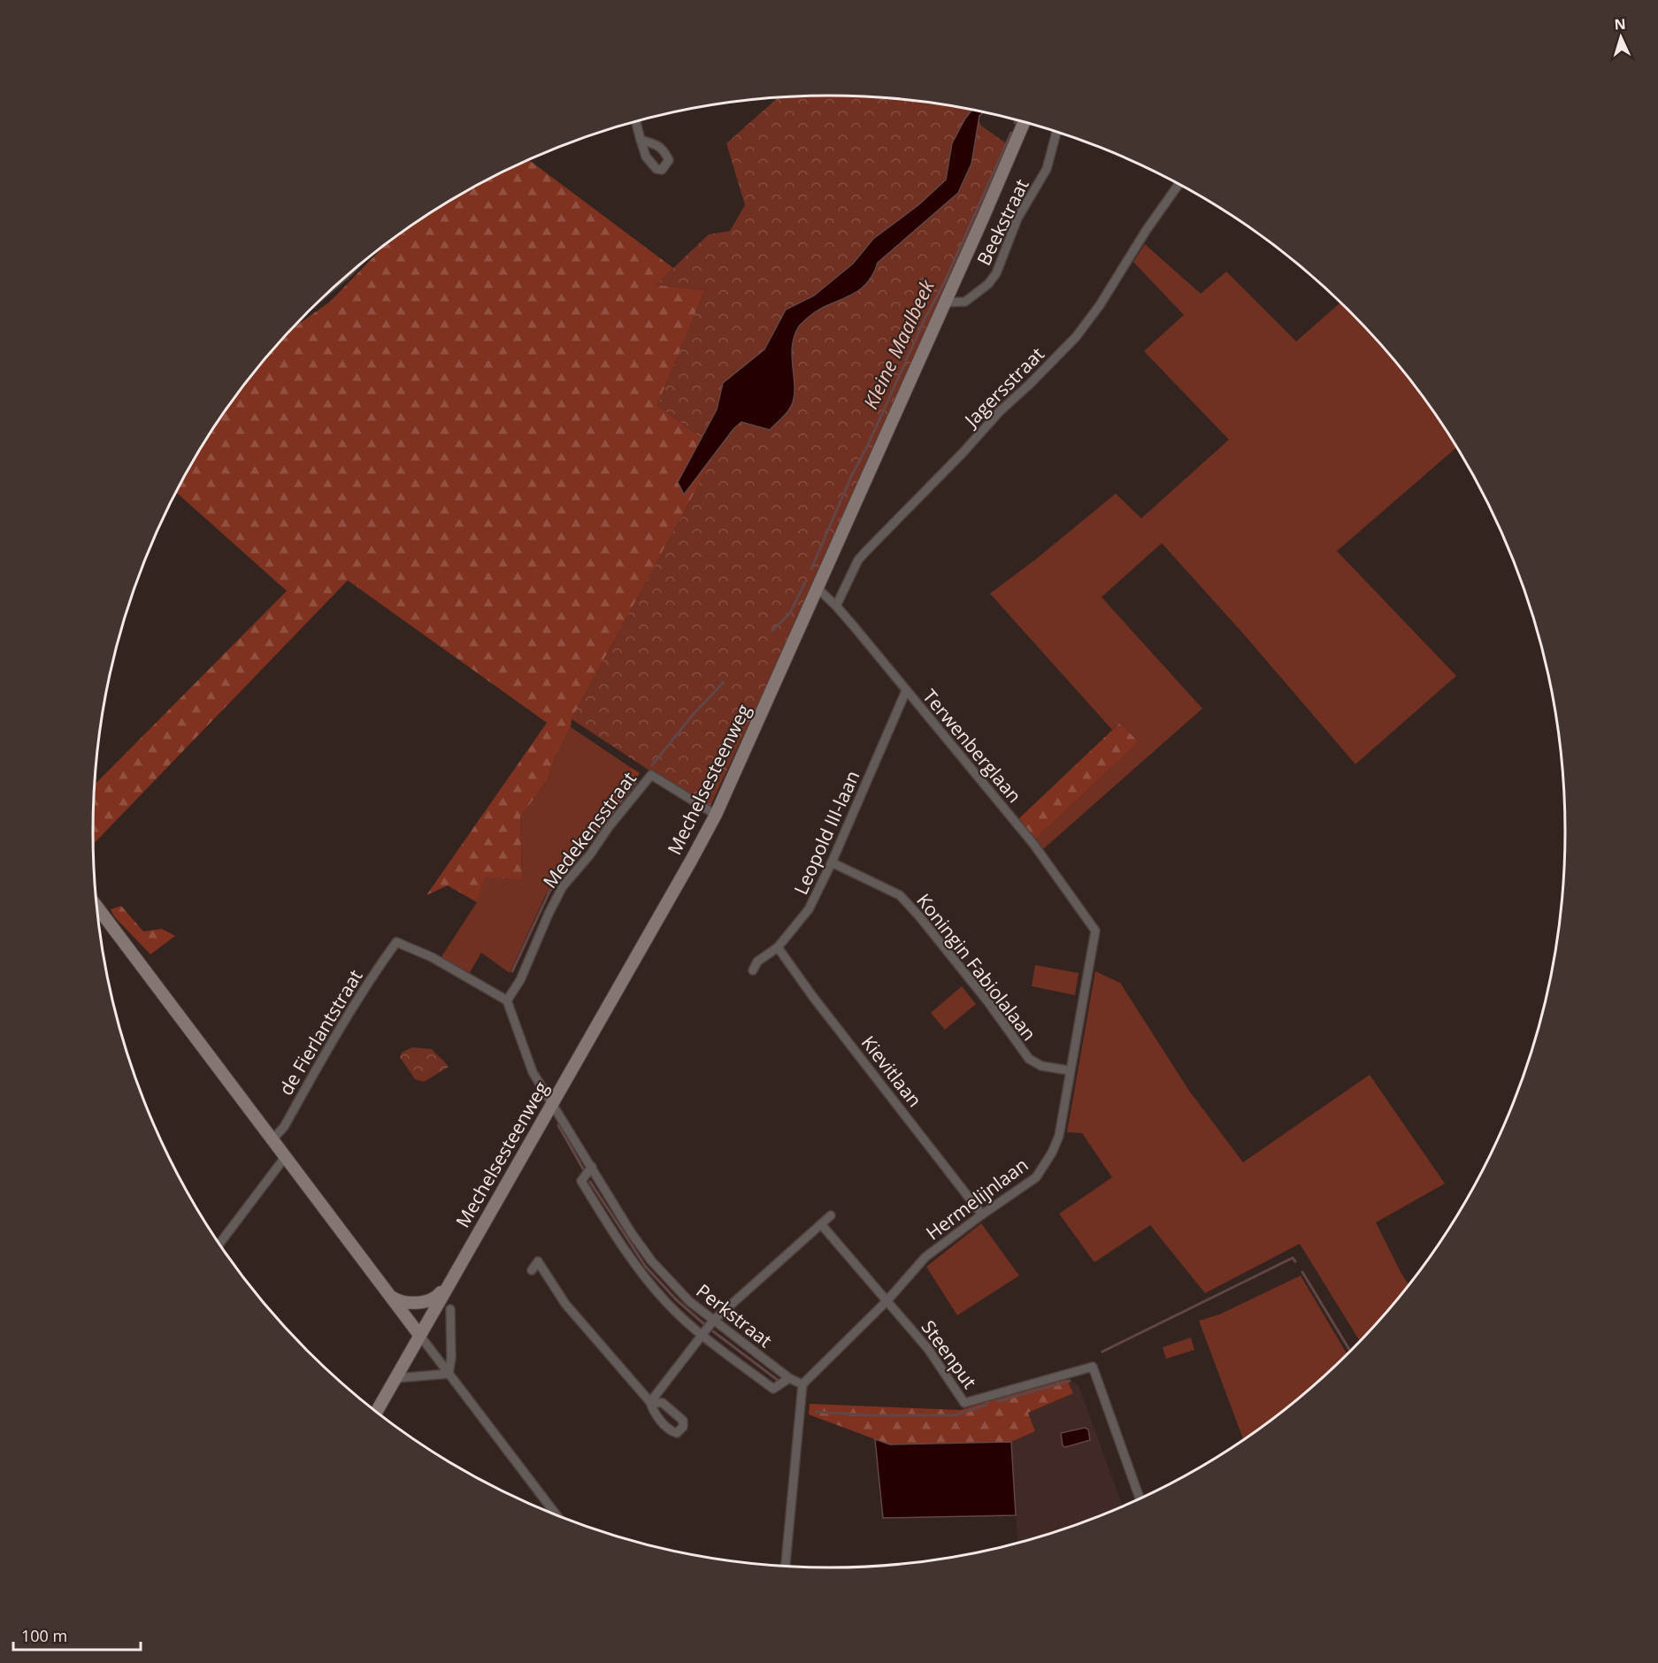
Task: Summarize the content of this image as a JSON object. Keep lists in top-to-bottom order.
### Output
{
  "streets": {
    "main road": ["Mechelsesteenweg"],
    "street": [
      "Beekstraat",
      "Jagersstraat",
      "Terwenberglaan",
      "Medekensstraat",
      "Leopold III-laan",
      "Koningin Fabiolalaan",
      "de Fierlantstraat",
      "Kievitlaan",
      "Hermelijnlaan",
      "Perkstraat",
      "Steenput"
    ]
  },
  "crossings": [
    ["Beekstraat", "Mechelsesteenweg"],
    ["Jagersstraat", "Terwenberglaan"],
    ["Terwenberglaan", "Mechelsesteenweg"],
    ["Terwenberglaan", "Leopold III-laan"],
    ["Terwenberglaan", "Hermelijnlaan"],
    ["Mechelsesteenweg", "Medekensstraat"],
    ["Mechelsesteenweg", "Perkstraat"],
    ["Medekensstraat", "de Fierlantstraat"],
    ["Medekensstraat", "Perkstraat"],
    ["Leopold III-laan", "Koningin Fabiolalaan"],
    ["Leopold III-laan", "Kievitlaan"],
    ["Koningin Fabiolalaan", "Hermelijnlaan"],
    ["de Fierlantstraat", "Perkstraat"],
    ["Kievitlaan", "Hermelijnlaan"],
    ["Hermelijnlaan", "Perkstraat"],
    ["Hermelijnlaan", "Steenput"]
  ],
  "water": ["Kleine Maalbeek"],
  "scale_bar": "100 m",
  "north": "top"
}
